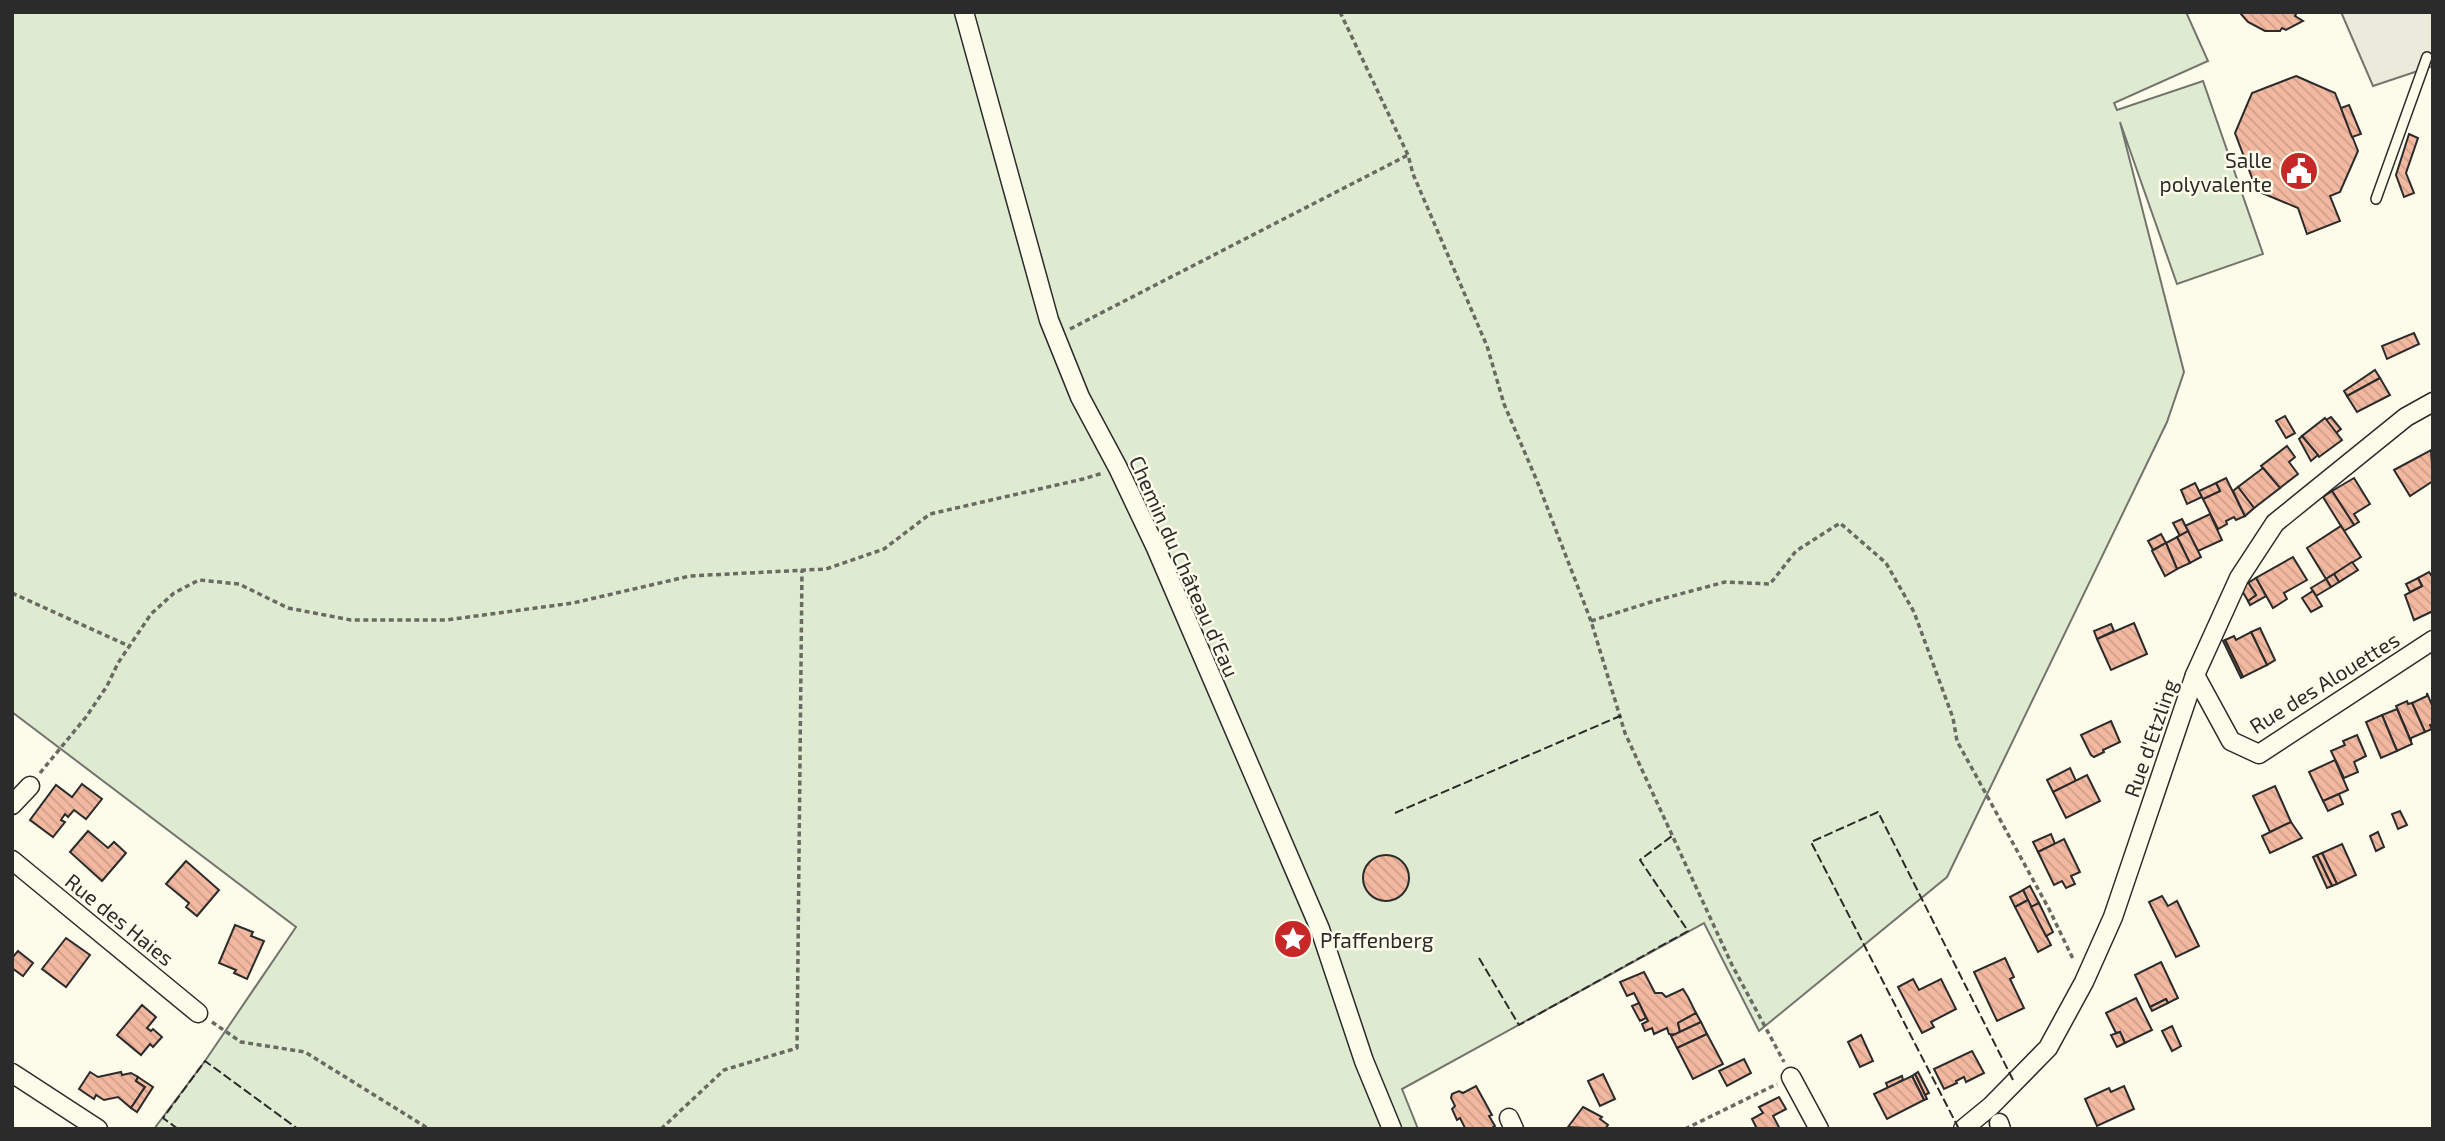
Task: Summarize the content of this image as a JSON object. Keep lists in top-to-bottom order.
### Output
{
  "streets": {
    "street": [
      "Chemin du Château d'Eau",
      "Rue des Alouettes",
      "Rue d'Etzling",
      "Rue des Haies"
    ]
  },
  "crossings": [
    ["Rue des Alouettes", "Rue d'Etzling"]
  ],
  "places": {
    "public building": ["Salle polyvalente"],
    "place": ["Pfaffenberg"]
  }
}
